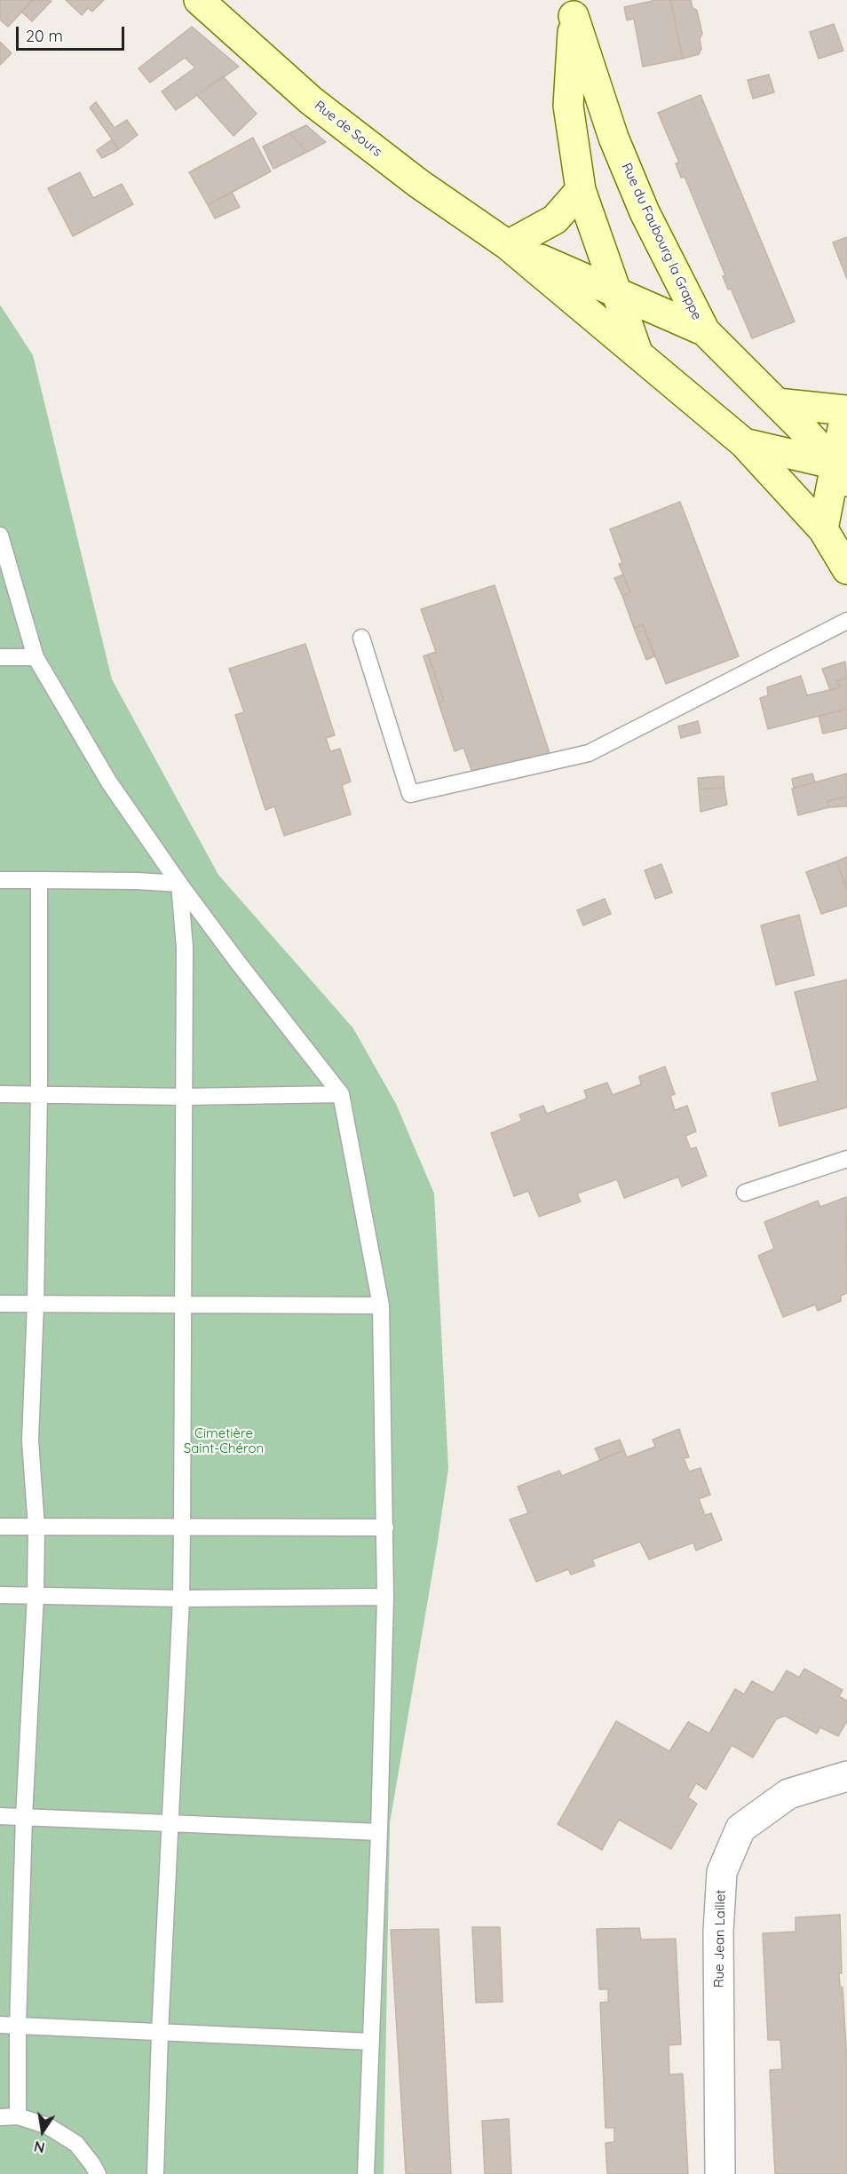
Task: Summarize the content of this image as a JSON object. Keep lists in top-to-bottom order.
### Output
{
  "streets": {
    "main road": ["Rue de Sours", "Rue du Faubourg la Grappe"],
    "street": ["Rue Jean Laillet"]
  },
  "crossings": [
    ["Rue de Sours", "Rue du Faubourg la Grappe"]
  ],
  "parks": ["Cimetière Saint-Chéron"],
  "scale_bar": "20 m",
  "north": "bottom"
}
